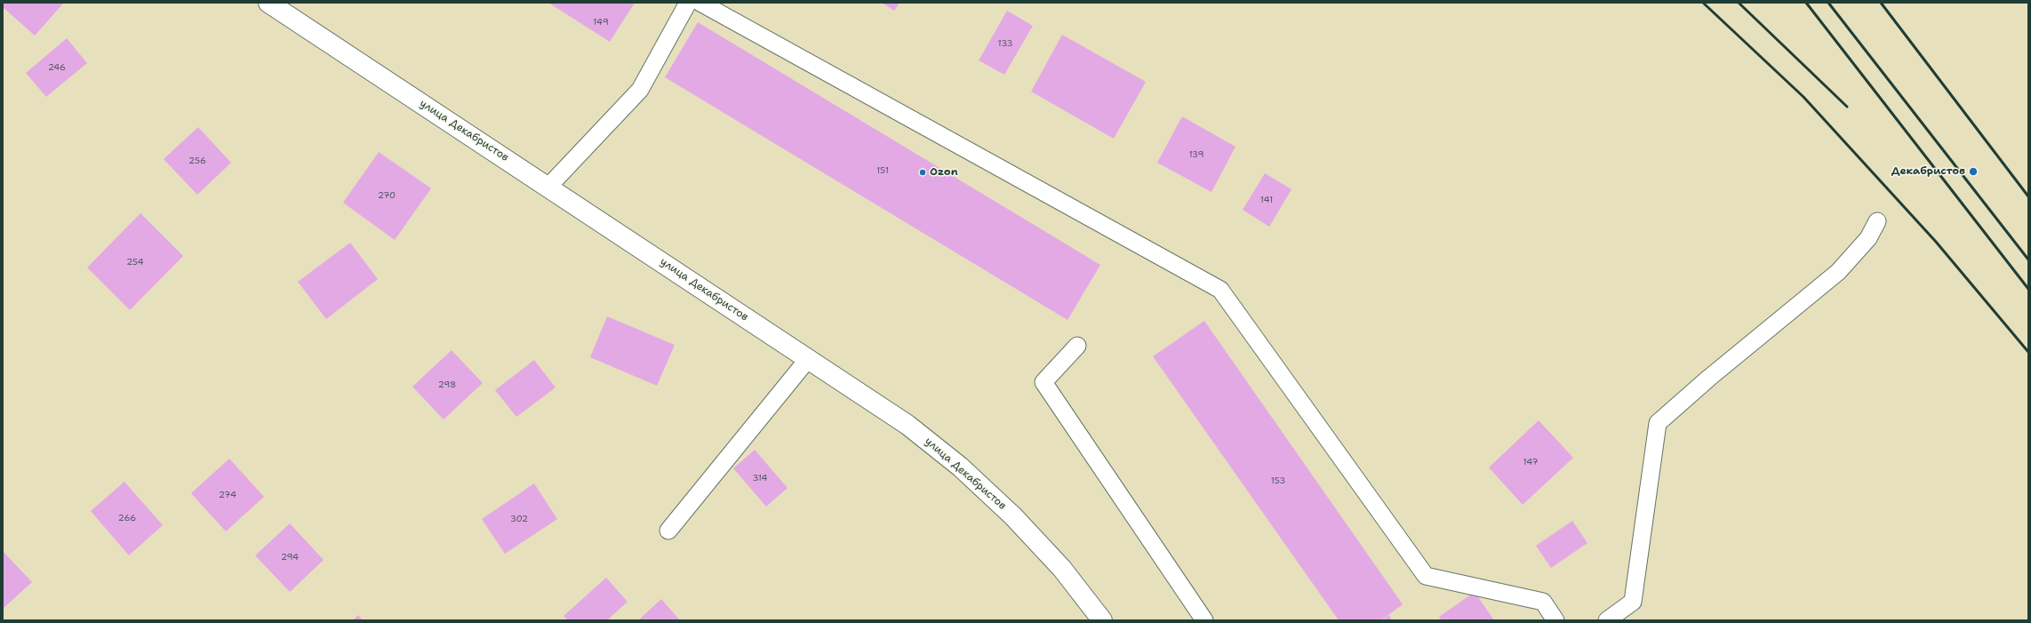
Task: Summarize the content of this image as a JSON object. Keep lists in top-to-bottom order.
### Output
{
  "streets": {
    "main road": ["улица Декабристов"]
  },
  "places": ["Декабристов", "Ozon"],
  "house_numbers": [
    "149",
    "133",
    "246",
    "139",
    "256",
    "151",
    "270",
    "141",
    "254",
    "298",
    "147",
    "314",
    "153",
    "274",
    "266",
    "302",
    "294"
  ]
}
